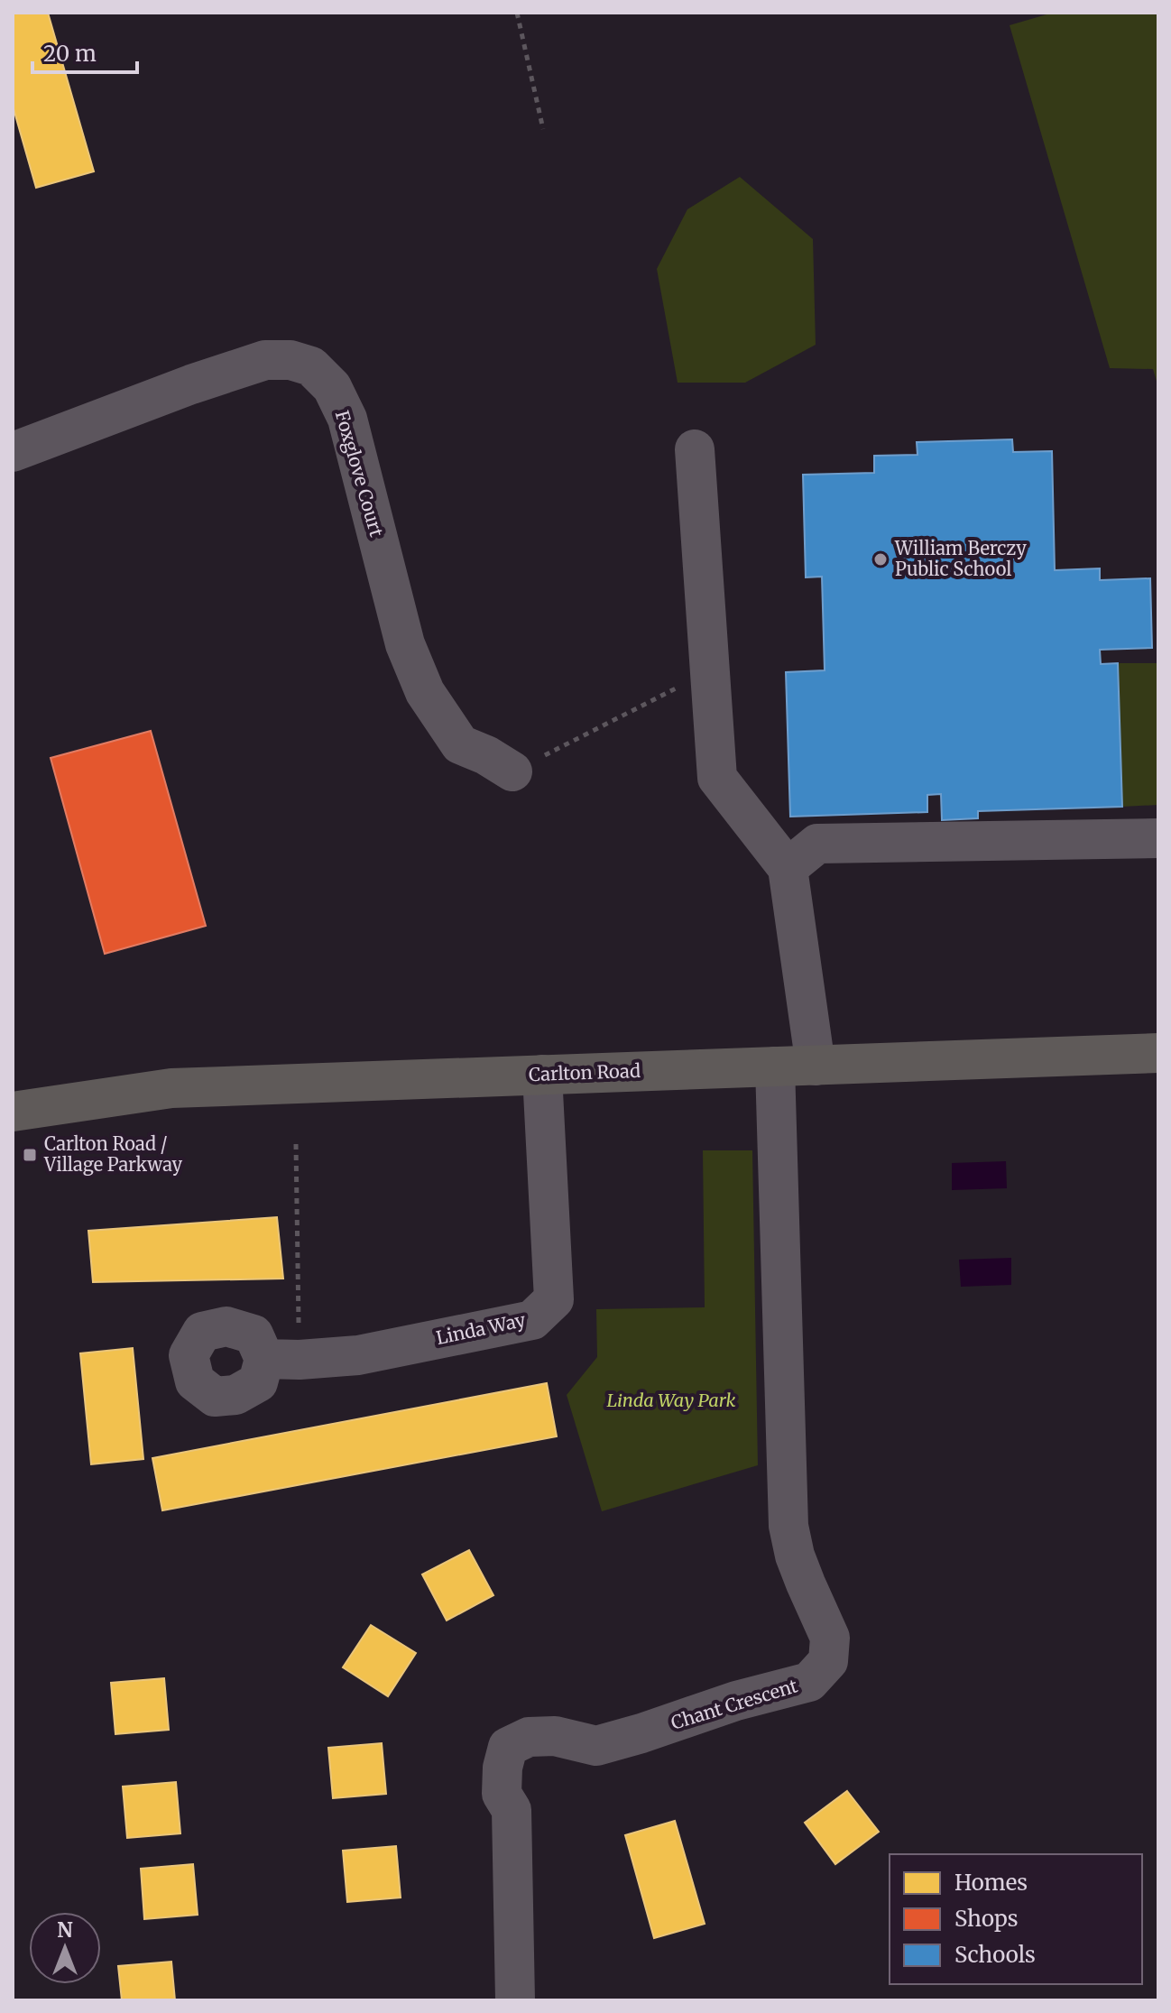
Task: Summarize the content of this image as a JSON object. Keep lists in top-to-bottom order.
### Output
{
  "streets": {
    "main road": ["Carlton Road"],
    "street": ["Foxglove Court", "Linda Way", "Chant Crescent"]
  },
  "crossings": [
    ["Carlton Road", "Linda Way"],
    ["Carlton Road", "Chant Crescent"]
  ],
  "parks": ["Linda Way Park"],
  "places": {
    "other": ["William Berczy Public School"],
    "transit": ["Carlton Road / Village Parkway"]
  },
  "legend": ["Homes", "Shops", "Schools"],
  "scale_bar": "20 m",
  "north": "top"
}
